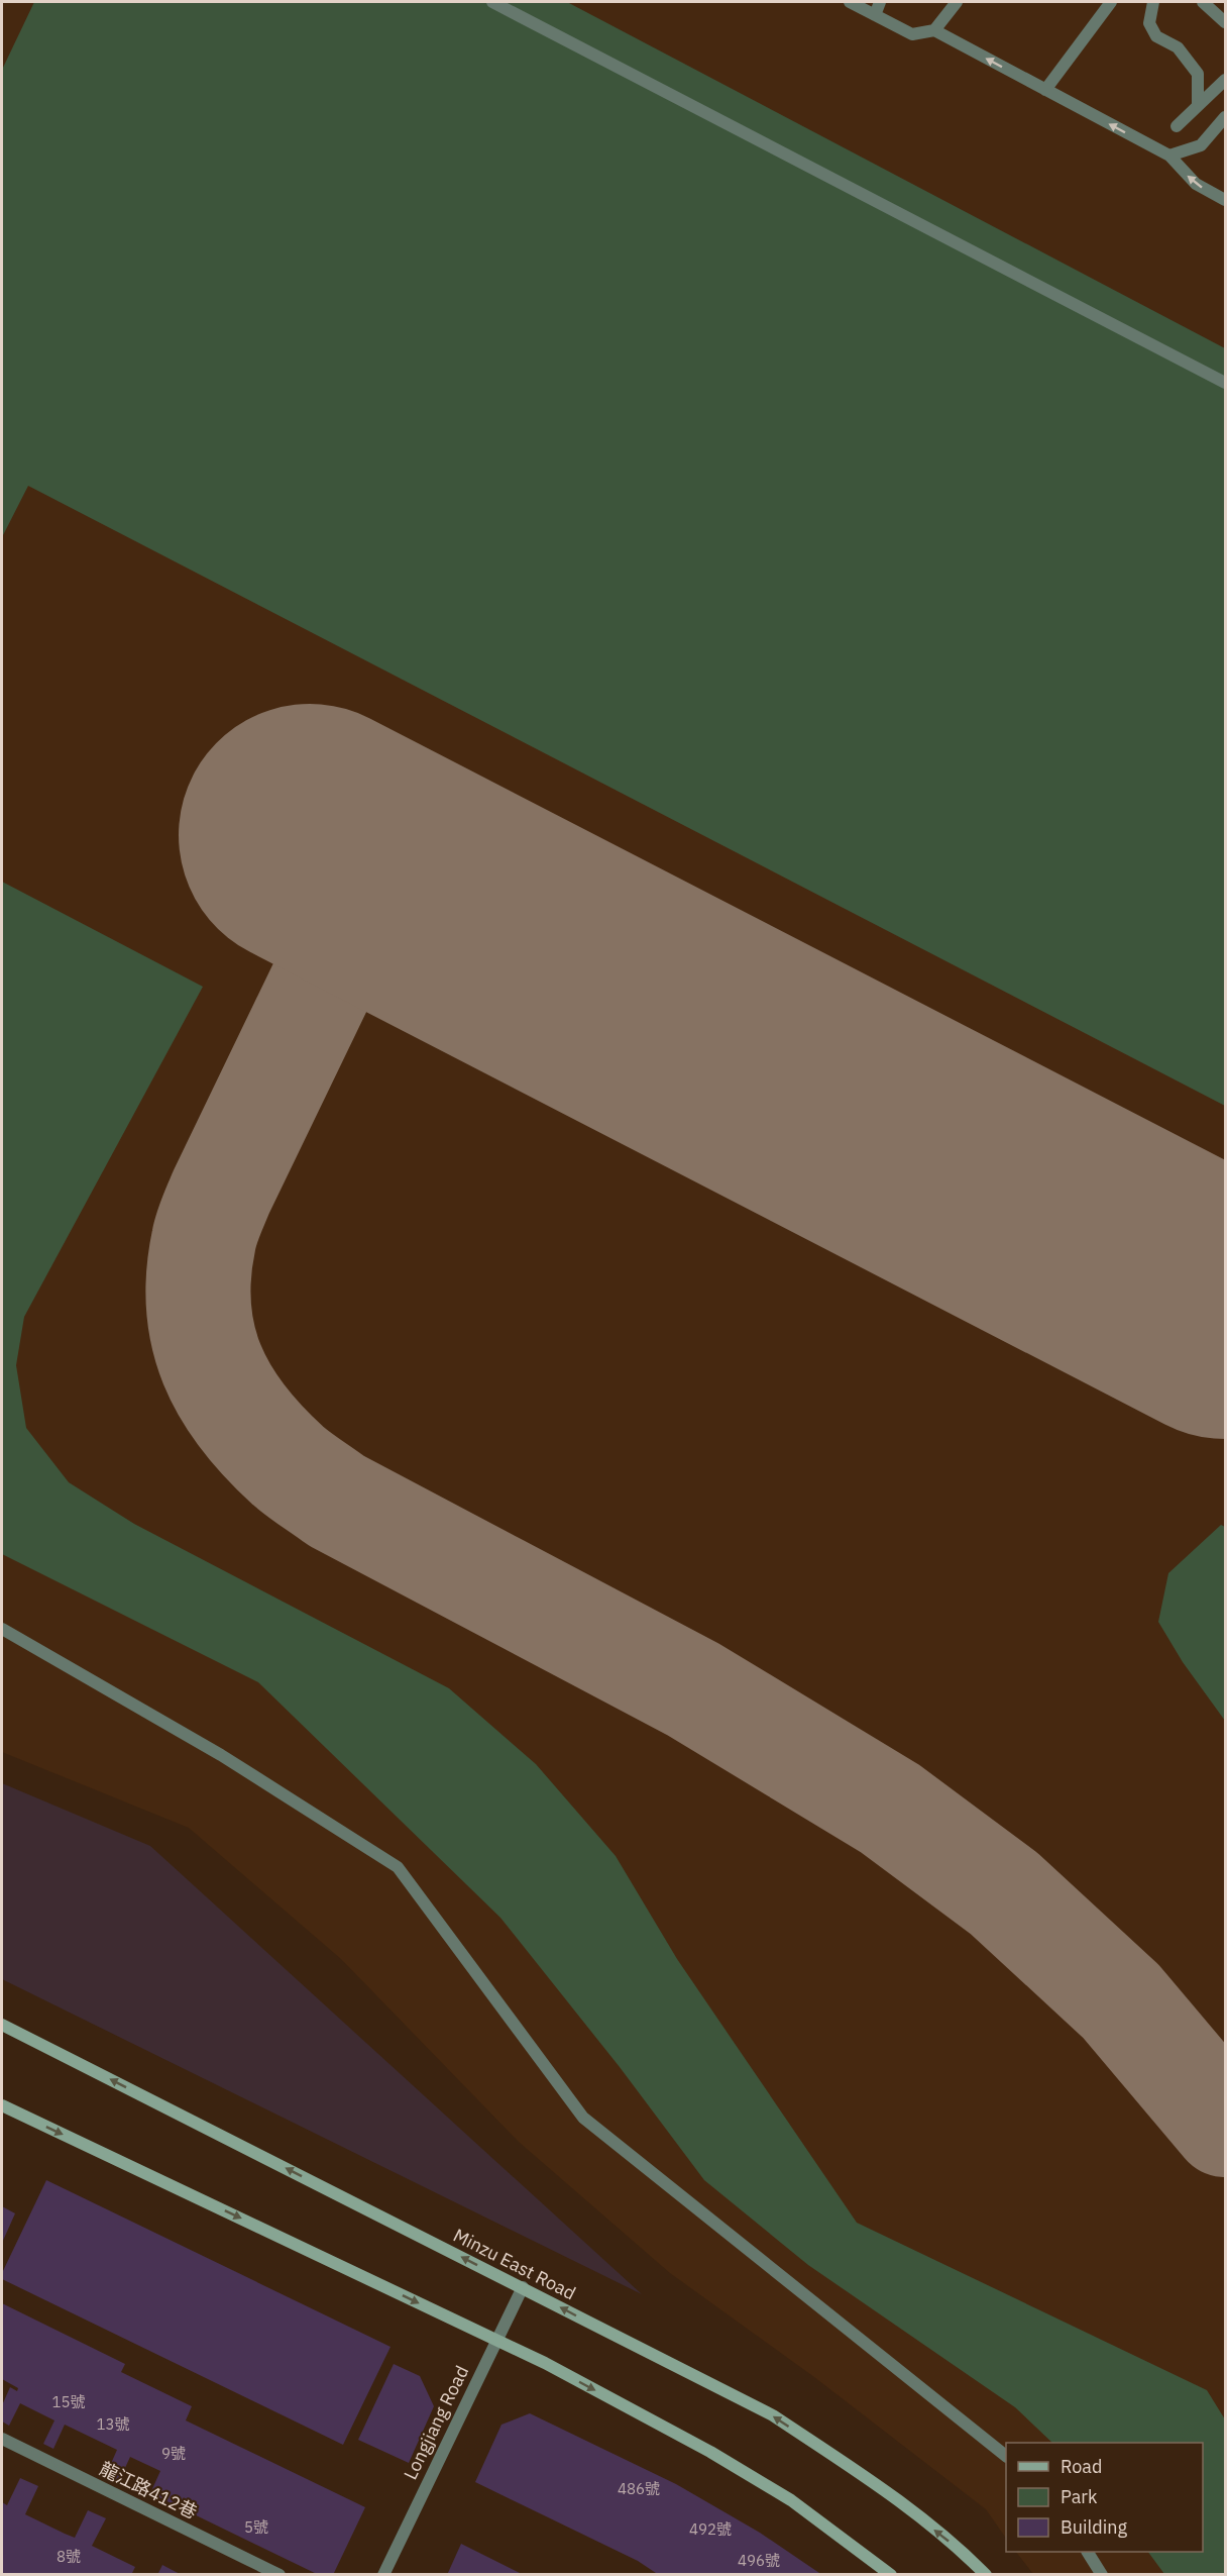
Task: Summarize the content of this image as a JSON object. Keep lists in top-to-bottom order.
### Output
{
  "streets": {
    "street": ["Minzu East Road", "Longjiang Road", "龍江路412巷"]
  },
  "crossings": [
    ["Minzu East Road", "Longjiang Road"]
  ],
  "house_numbers": [
    "15號",
    "13號",
    "9號",
    "486號",
    "5號",
    "492號",
    "8號",
    "496號"
  ],
  "legend": ["Road", "Park", "Building"]
}
